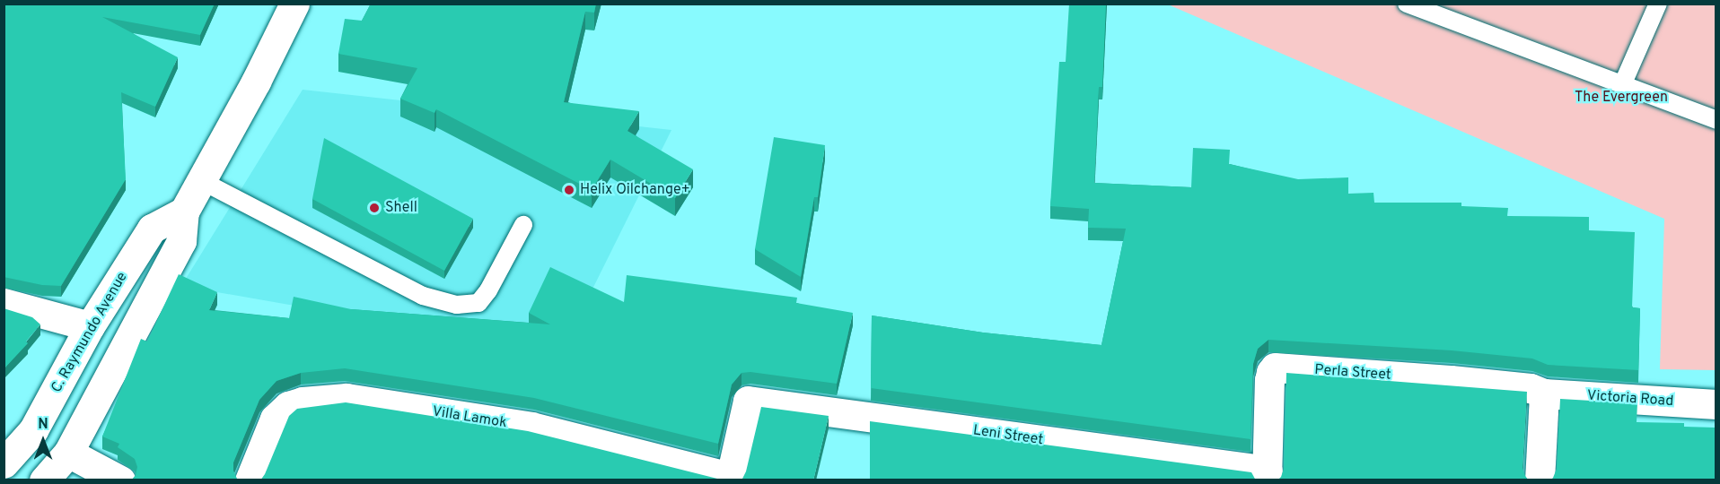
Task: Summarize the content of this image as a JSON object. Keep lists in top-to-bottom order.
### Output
{
  "streets": {
    "street": [
      "C. Raymundo Avenue",
      "Perla Street",
      "Victoria Road",
      "Villa Lamok",
      "Leni Street"
    ]
  },
  "crossings": [
    ["Perla Street", "Victoria Road"],
    ["Perla Street", "Leni Street"],
    ["Villa Lamok", "Leni Street"]
  ],
  "parks": ["The Evergreen"],
  "places": ["Helix Oilchange+", "Shell"],
  "north": "top"
}
